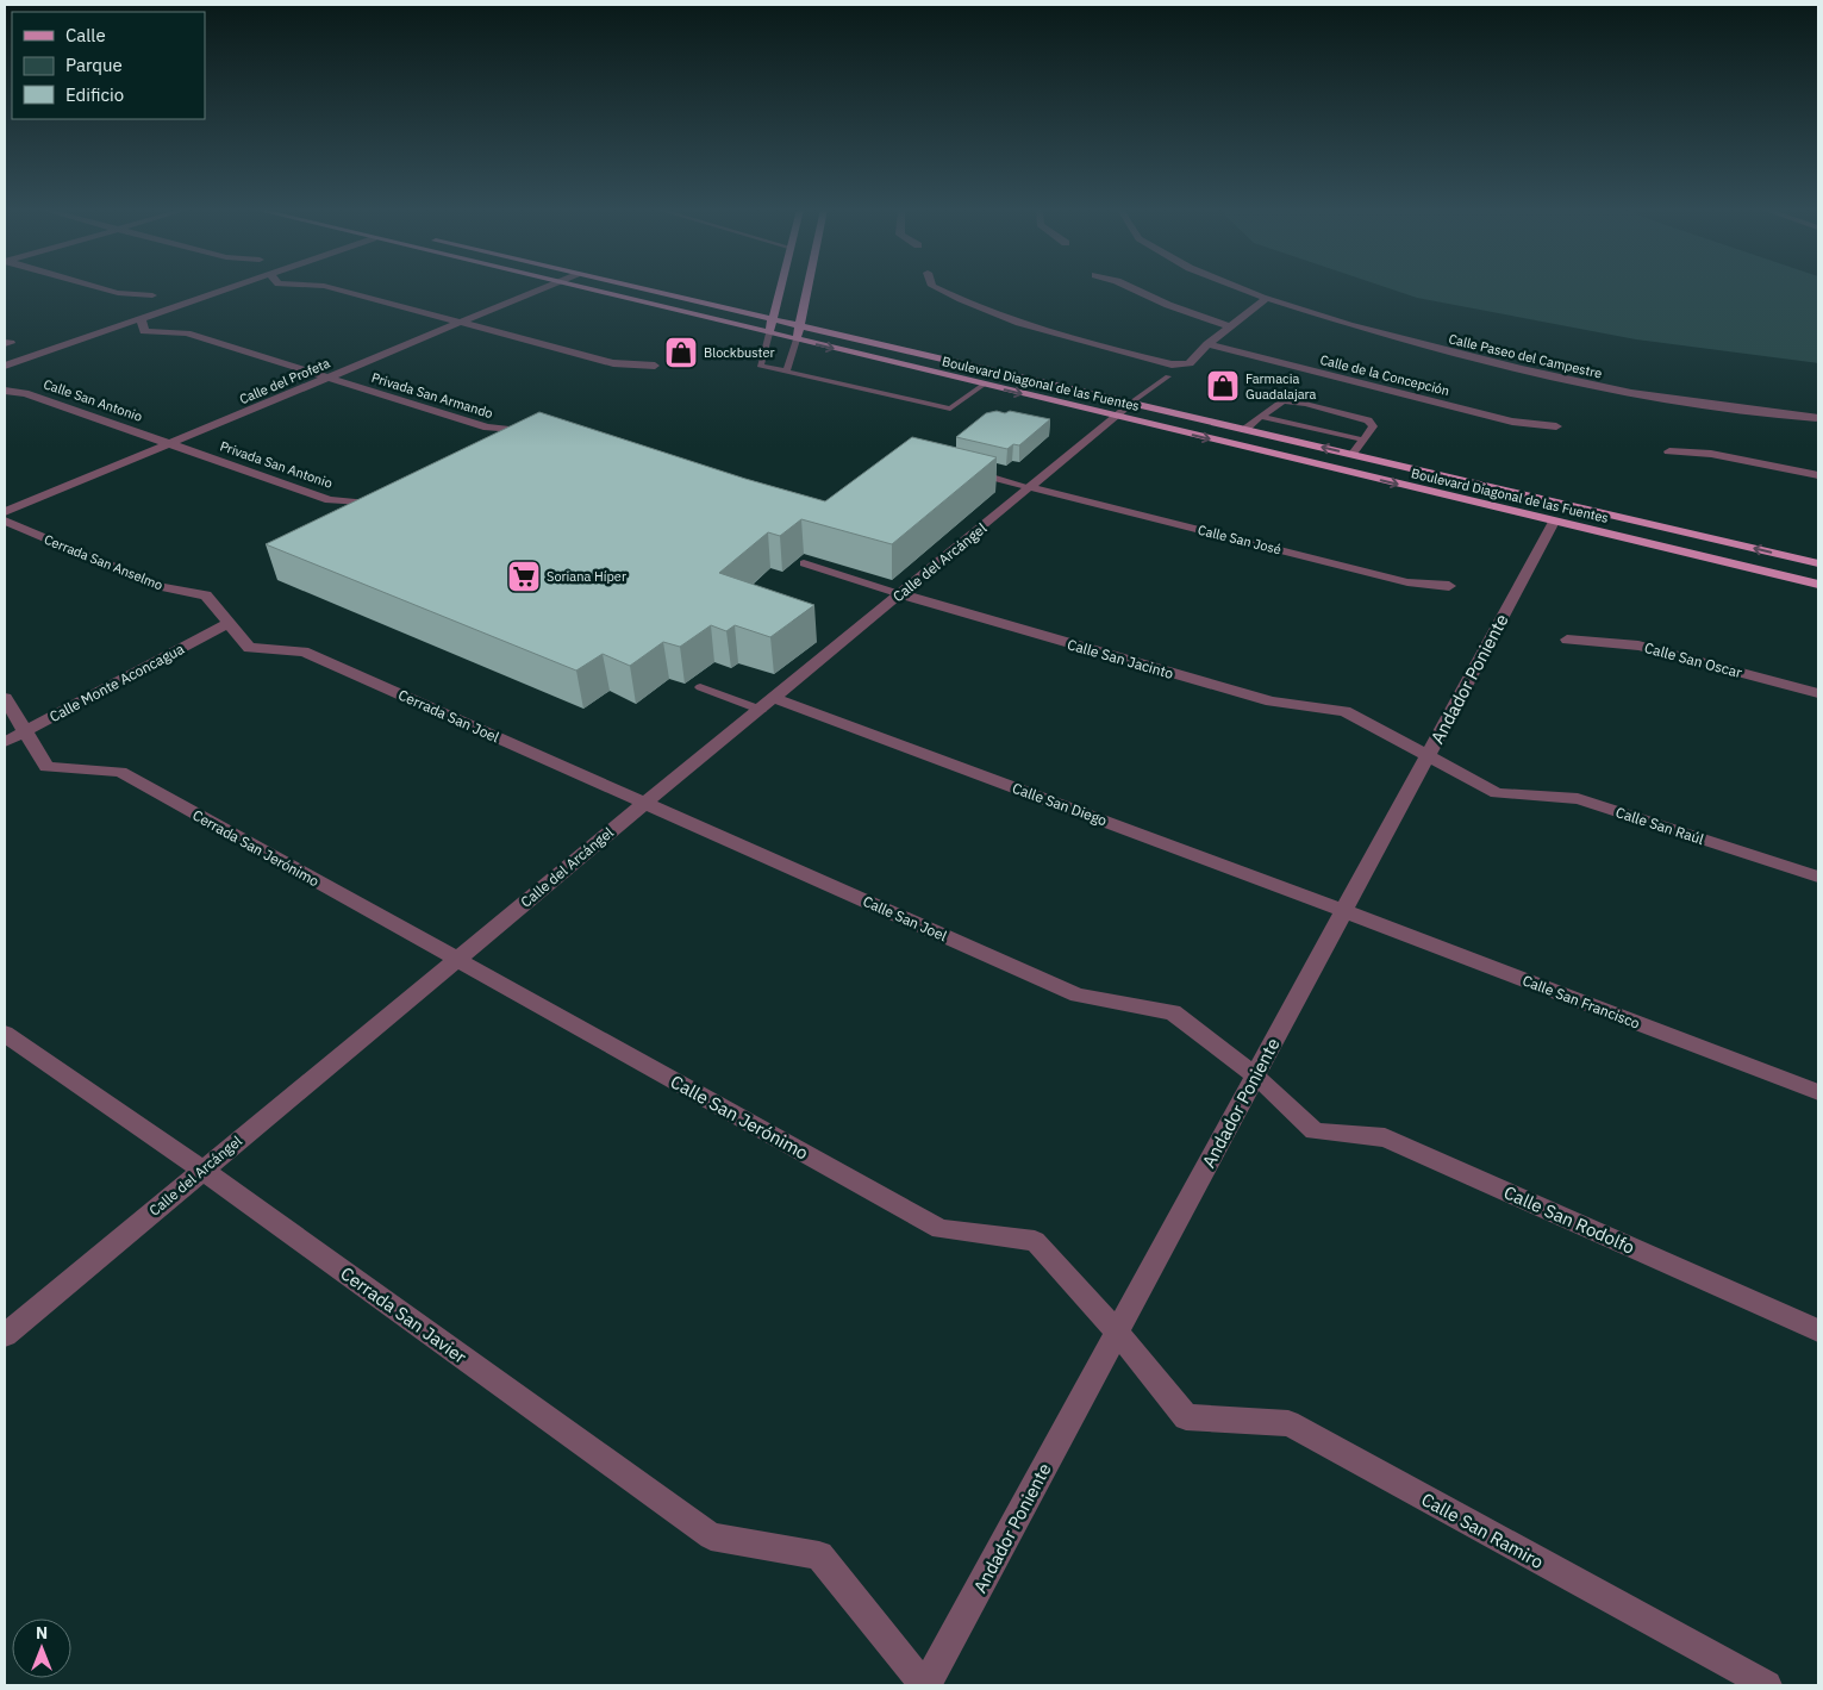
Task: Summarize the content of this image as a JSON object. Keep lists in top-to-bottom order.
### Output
{
  "streets": {
    "main road": ["Boulevard Diagonal de las Fuentes"],
    "street": [
      "Calle Paseo del Campestre",
      "Calle de la Concepción",
      "Calle del Profeta",
      "Privada San Armando",
      "Calle San Antonio",
      "Privada San Antonio",
      "Calle San José",
      "Cerrada San Anselmo",
      "Calle del Arcángel",
      "Calle San Jacinto",
      "Calle San Oscar",
      "Andador Poniente",
      "Calle Monte Aconcagua",
      "Cerrada San Joel",
      "Calle San Diego",
      "Calle San Raúl",
      "Cerrada San Jerónimo",
      "Calle San Joel",
      "Calle San Francisco",
      "Calle San Jerónimo",
      "Calle San Rodolfo",
      "Cerrada San Javier",
      "Calle San Ramiro"
    ]
  },
  "crossings": [
    ["Calle del Profeta", "Privada San Armando"],
    ["Calle del Profeta", "Calle San Antonio"],
    ["Calle del Profeta", "Privada San Antonio"],
    ["Boulevard Diagonal de las Fuentes", "Calle del Arcángel"],
    ["Boulevard Diagonal de las Fuentes", "Andador Poniente"],
    ["Calle San Antonio", "Privada San Antonio"],
    ["Calle San José", "Calle del Arcángel"],
    ["Cerrada San Anselmo", "Calle Monte Aconcagua"],
    ["Cerrada San Anselmo", "Cerrada San Joel"],
    ["Calle del Arcángel", "Calle San Jacinto"],
    ["Calle del Arcángel", "Cerrada San Joel"],
    ["Calle del Arcángel", "Calle San Diego"],
    ["Calle del Arcángel", "Cerrada San Jerónimo"],
    ["Calle del Arcángel", "Calle San Joel"],
    ["Calle del Arcángel", "Calle San Jerónimo"],
    ["Calle del Arcángel", "Cerrada San Javier"],
    ["Calle San Jacinto", "Andador Poniente"],
    ["Calle San Jacinto", "Calle San Raúl"],
    ["Andador Poniente", "Calle San Diego"],
    ["Andador Poniente", "Calle San Raúl"],
    ["Andador Poniente", "Calle San Joel"],
    ["Andador Poniente", "Calle San Francisco"],
    ["Andador Poniente", "Calle San Jerónimo"],
    ["Andador Poniente", "Calle San Rodolfo"],
    ["Andador Poniente", "Cerrada San Javier"],
    ["Andador Poniente", "Calle San Ramiro"],
    ["Calle Monte Aconcagua", "Cerrada San Joel"],
    ["Calle Monte Aconcagua", "Cerrada San Jerónimo"],
    ["Cerrada San Joel", "Calle San Joel"],
    ["Calle San Diego", "Calle San Francisco"],
    ["Cerrada San Jerónimo", "Calle San Jerónimo"],
    ["Calle San Joel", "Calle San Rodolfo"],
    ["Calle San Jerónimo", "Calle San Ramiro"]
  ],
  "places": {
    "shop": ["Blockbuster", "Farmacia Guadalajara"],
    "supermarket": ["Soriana Híper"]
  },
  "legend": ["Calle", "Parque", "Edificio"],
  "north": "top"
}
